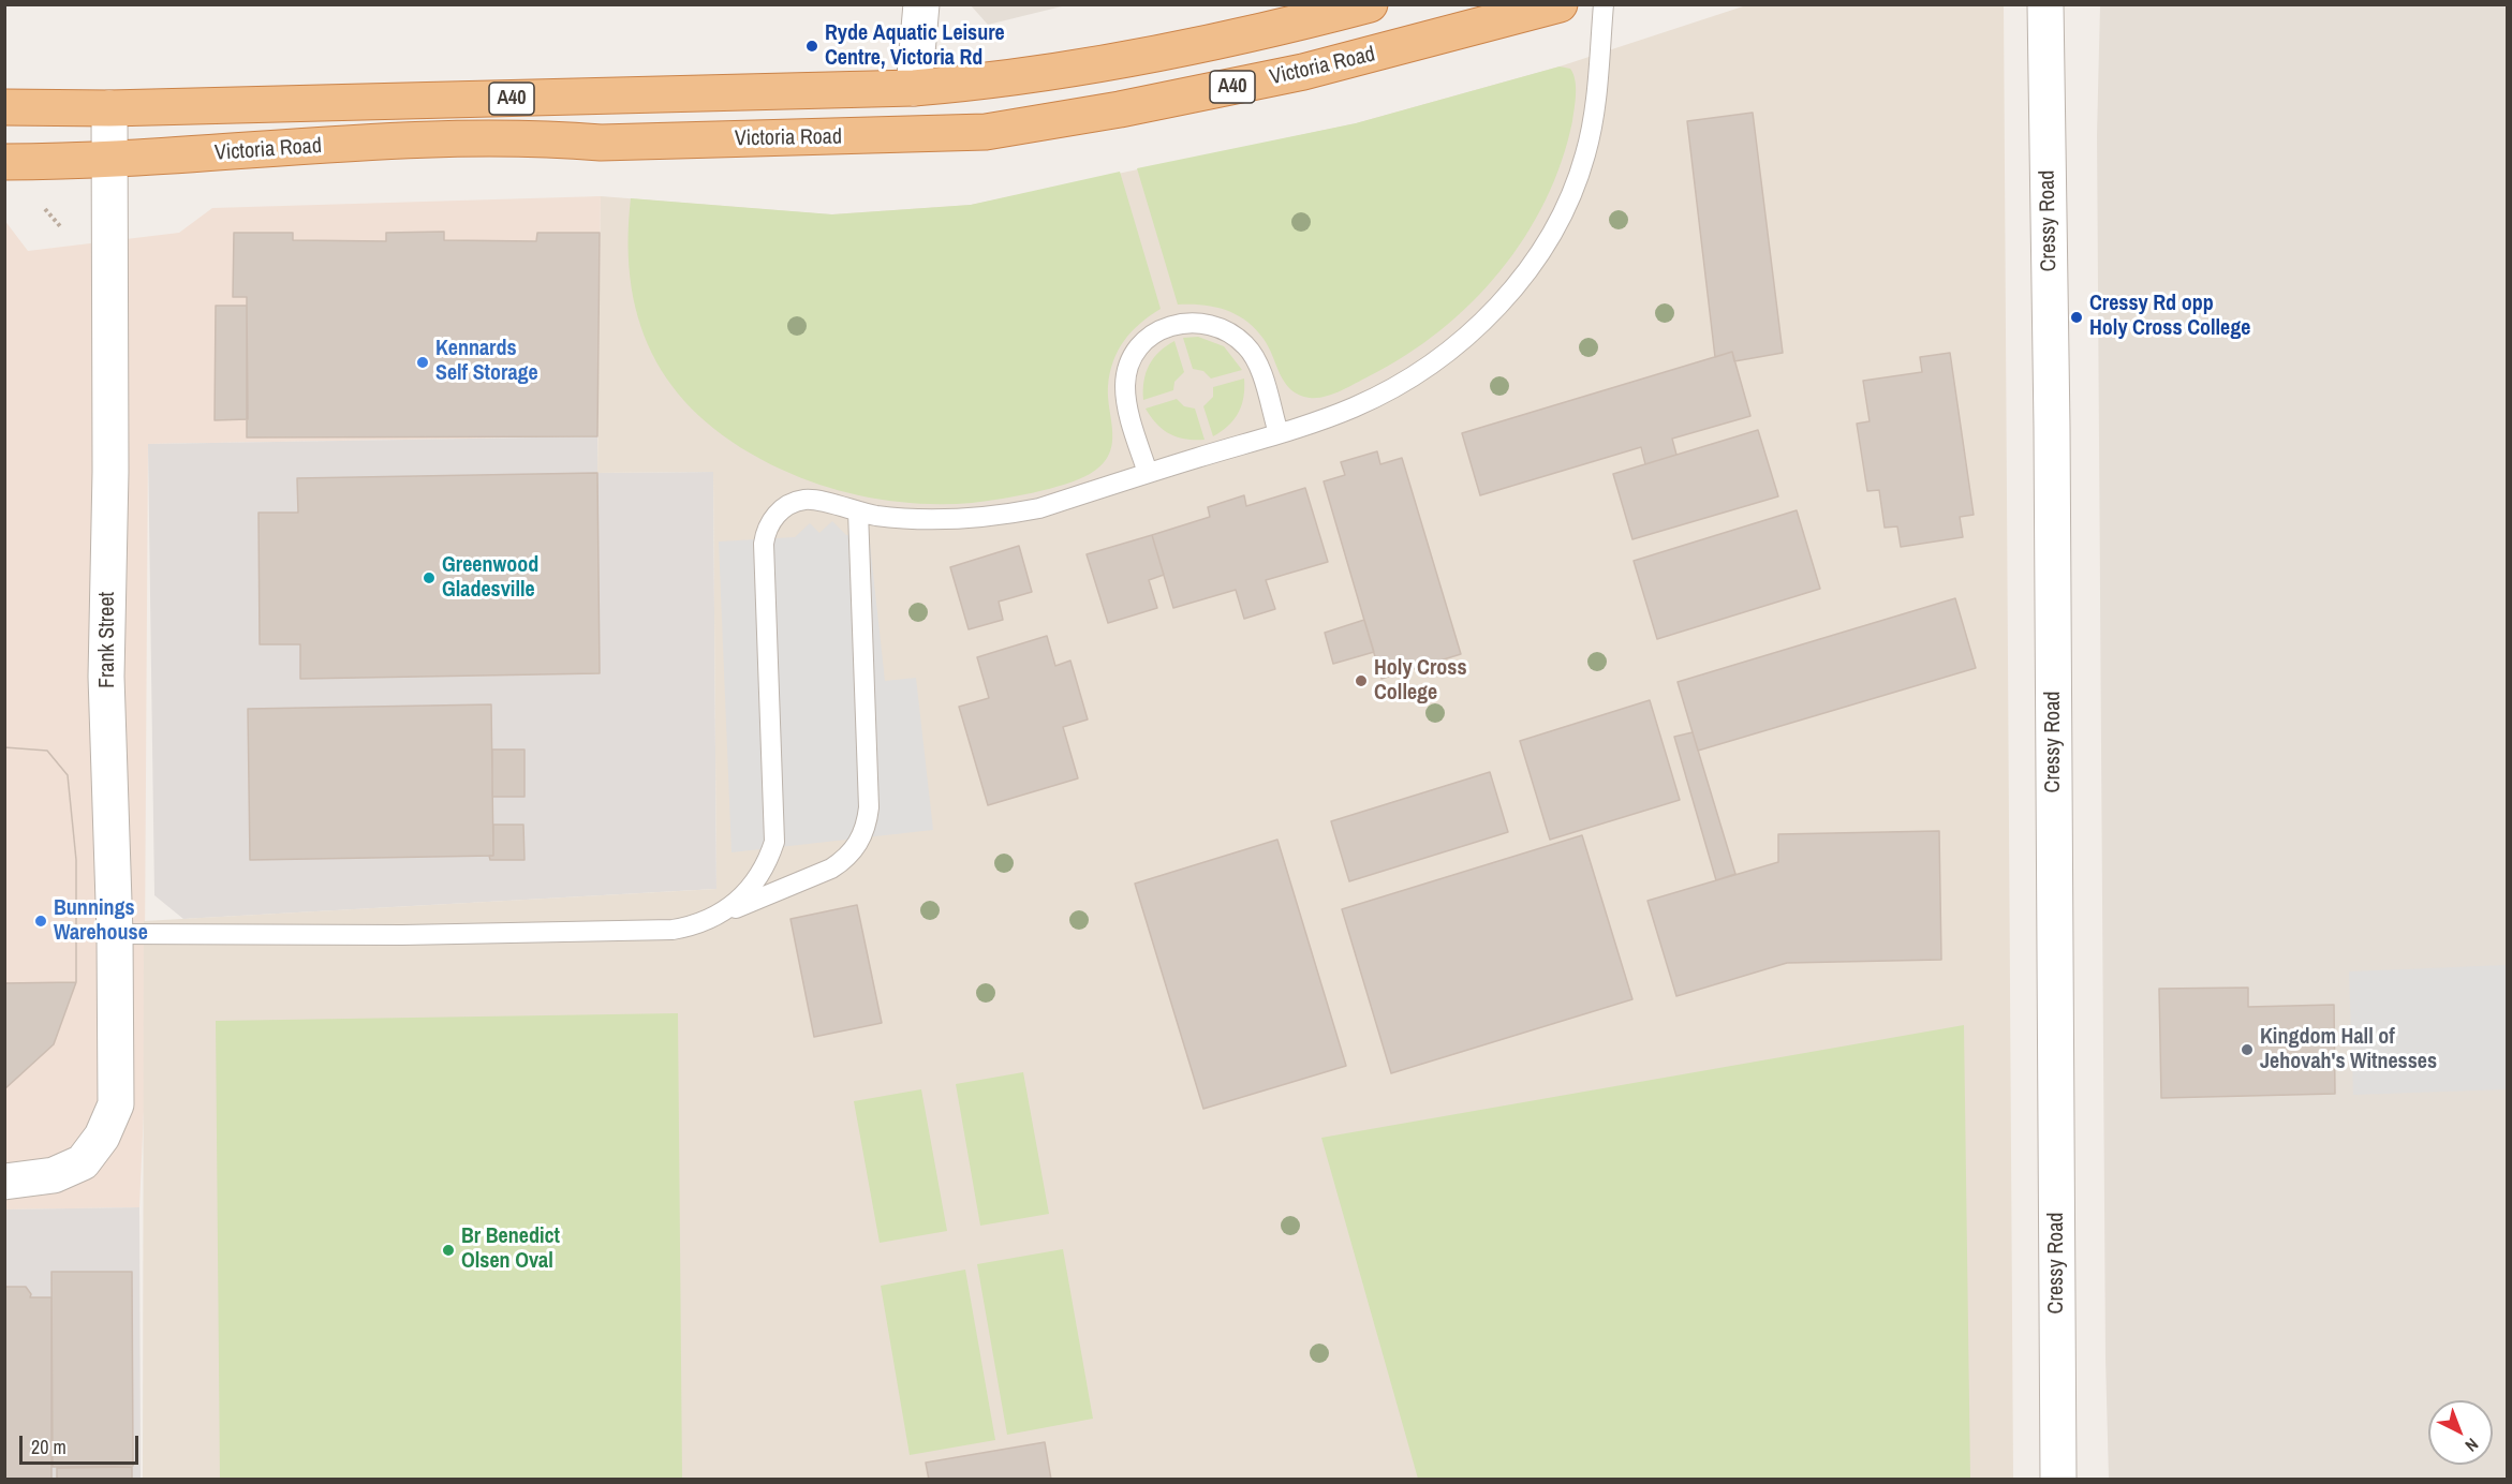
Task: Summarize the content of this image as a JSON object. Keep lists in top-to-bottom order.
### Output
{
  "streets": {
    "highway": ["Victoria Road", "A40"],
    "street": ["Cressy Road", "Frank Street"]
  },
  "crossings": [
    ["Victoria Road", "Frank Street"]
  ],
  "places": [
    "Ryde Aquatic Leisure Centre, Victoria Rd",
    "Cressy Rd opp Holy Cross College",
    "Kennards Self Storage",
    "Greenwood Gladesville",
    "Holy Cross College",
    "Bunnings Warehouse",
    "Kingdom Hall of Jehovah's Witnesses",
    "Br Benedict Olsen Oval"
  ],
  "scale_bar": "20 m",
  "north": "bottom right"
}
